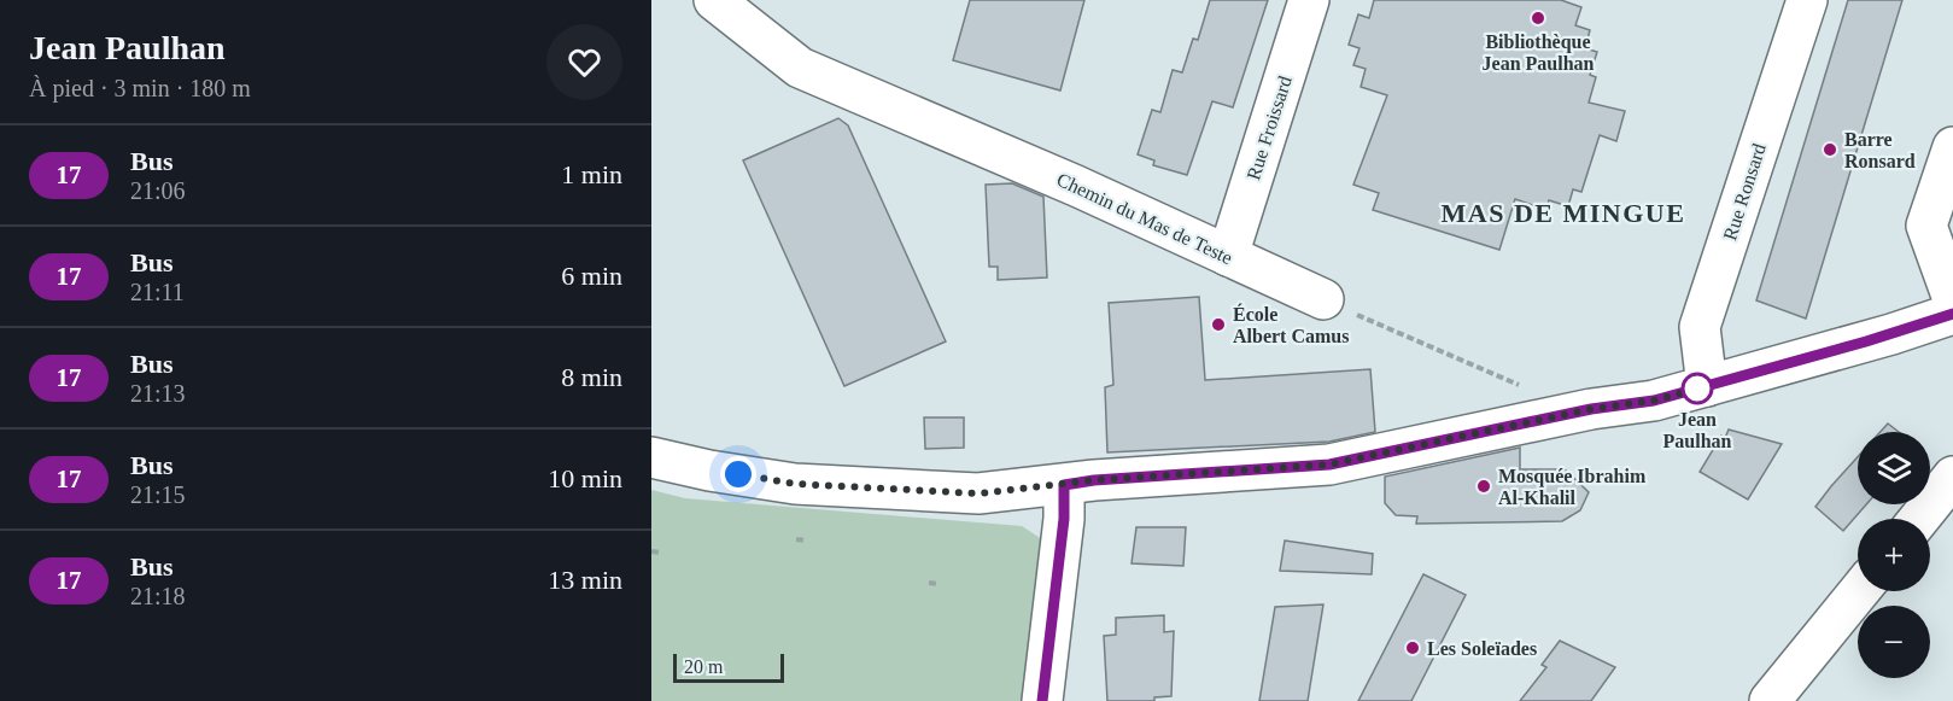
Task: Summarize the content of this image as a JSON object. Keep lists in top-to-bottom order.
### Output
{
  "streets": {
    "street": ["Rue Froissard", "Rue Ronsard", "Chemin du Mas de Teste"]
  },
  "crossings": [
    ["Rue Froissard", "Chemin du Mas de Teste"]
  ],
  "districts": ["MAS DE MINGUE"],
  "places": [
    "Bibliothèque Jean Paulhan",
    "Barre Ronsard",
    "École Albert Camus",
    "Jean Paulhan",
    "Mosquée Ibrahim Al-Khalil",
    "Les Soleïades"
  ],
  "lines": ["bus line 17"],
  "scale_bar": "20 m",
  "page": {
    "heading": ["Jean Paulhan", "À pied · 3 min · 180 m"],
    "list": [
      {
        "mark": "17",
        "name": "Bus",
        "note": "21:06",
        "value": "1 min"
      },
      {
        "mark": "17",
        "name": "Bus",
        "note": "21:11",
        "value": "6 min"
      },
      {
        "mark": "17",
        "name": "Bus",
        "note": "21:13",
        "value": "8 min"
      },
      {
        "mark": "17",
        "name": "Bus",
        "note": "21:15",
        "value": "10 min"
      },
      {
        "mark": "17",
        "name": "Bus",
        "note": "21:18",
        "value": "13 min"
      }
    ],
    "map_buttons": ["+", "−"],
    "scale": "20 m"
  }
}
